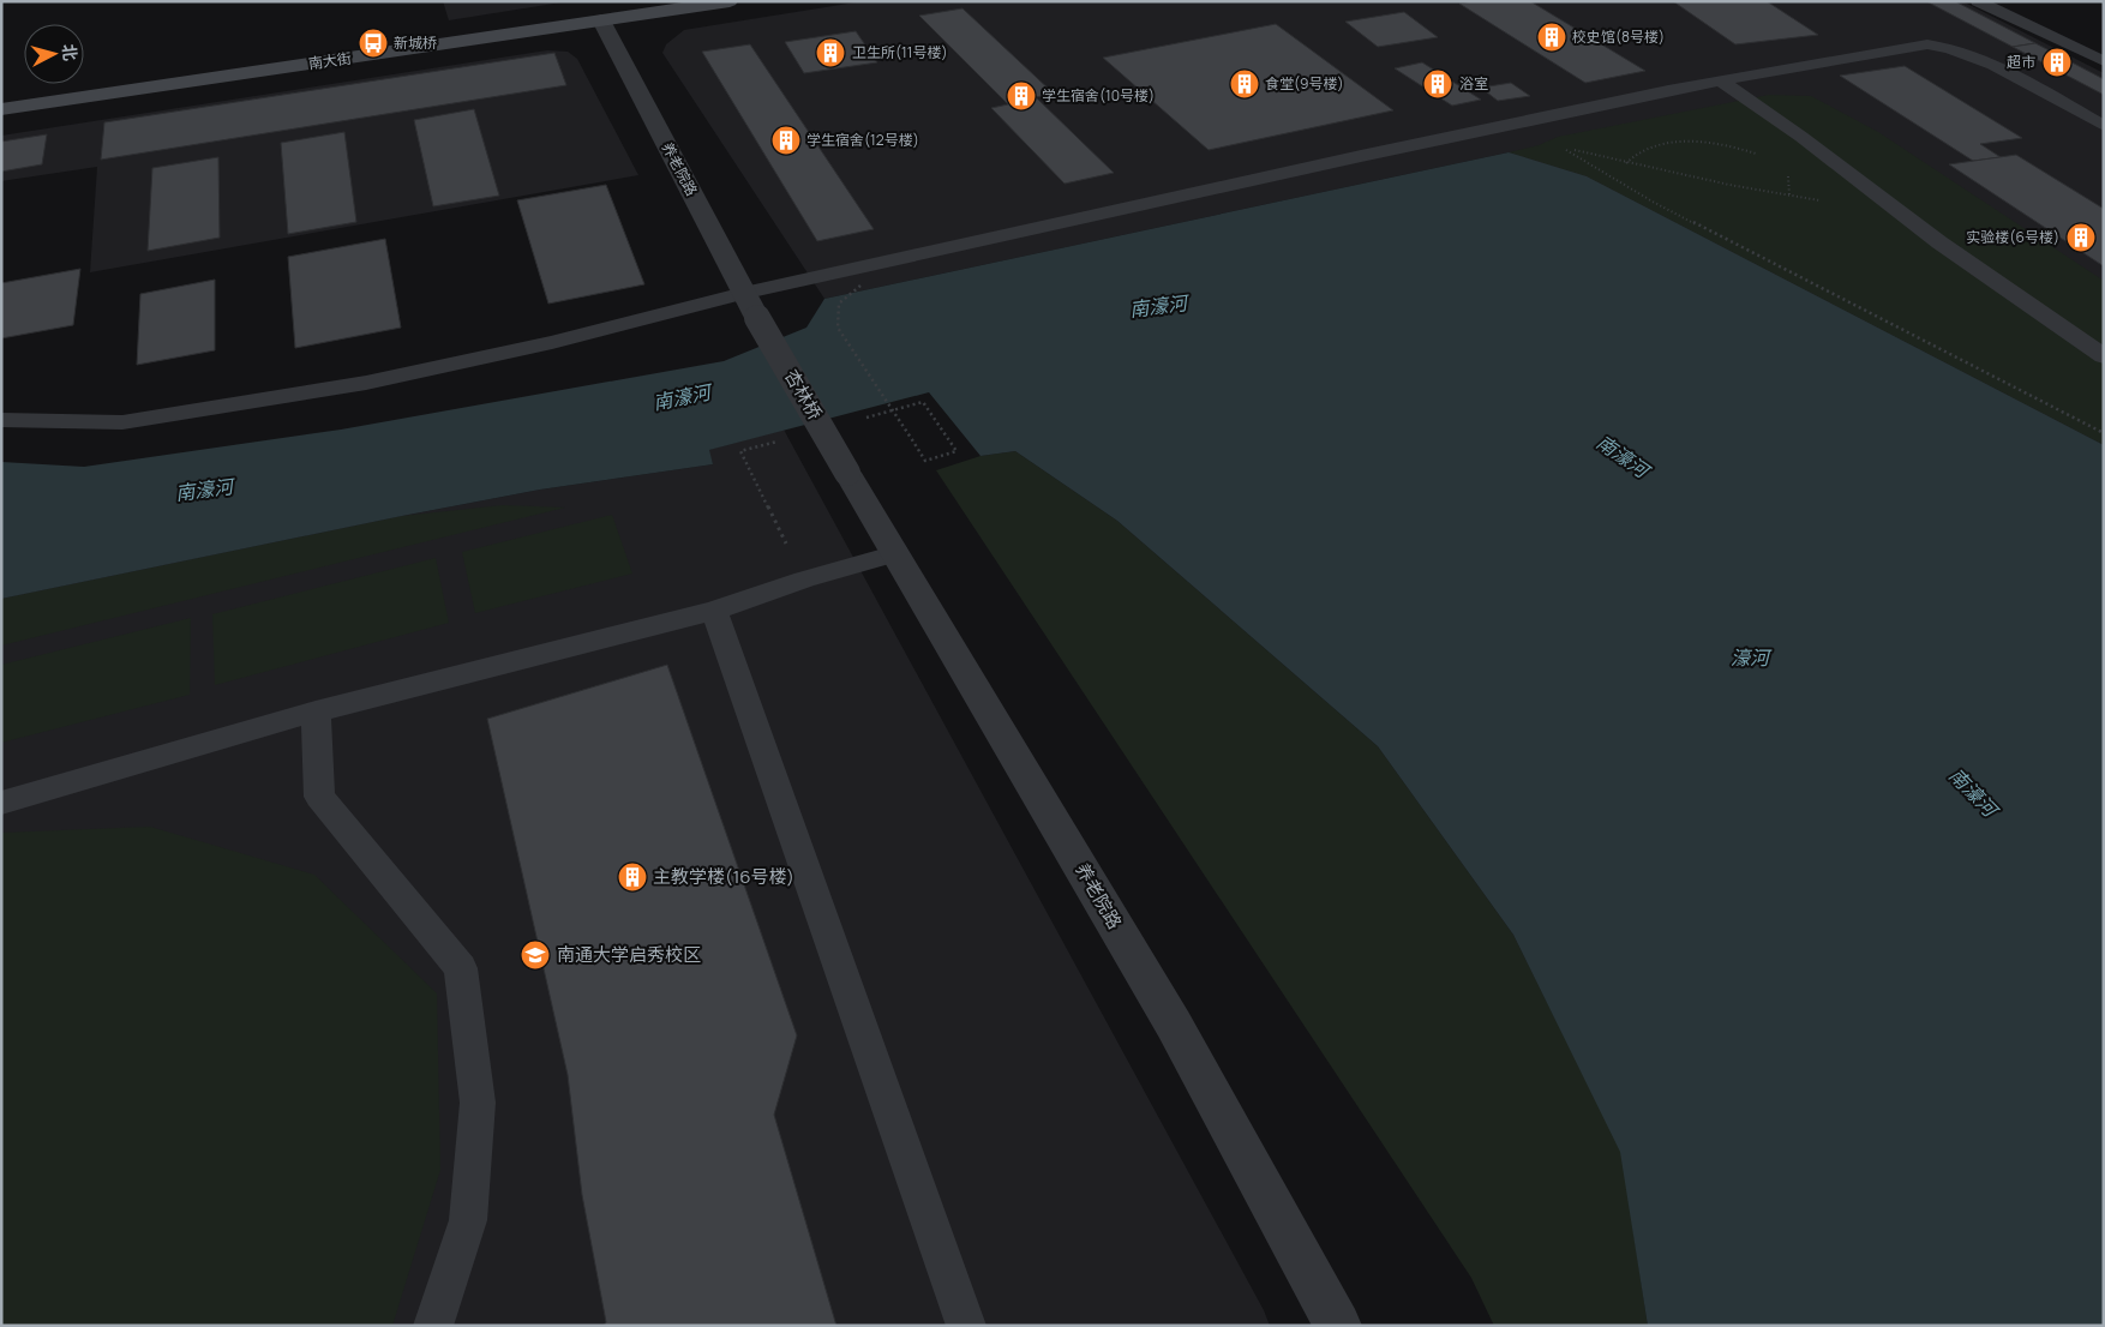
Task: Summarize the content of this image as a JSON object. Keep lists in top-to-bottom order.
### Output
{
  "streets": {
    "main road": ["南大街"],
    "street": ["养老院路", "杏林桥"]
  },
  "crossings": [
    ["南大街", "养老院路"],
    ["养老院路", "杏林桥"]
  ],
  "water": ["南濠河", "濠河"],
  "places": {
    "building": [
      "校史馆(8号楼)",
      "卫生所(11号楼)",
      "超市",
      "食堂(9号楼)",
      "浴室",
      "学生宿舍(10号楼)",
      "学生宿舍(12号楼)",
      "实验楼(6号楼)",
      "主教学楼(16号楼)"
    ],
    "bus stop": ["新城桥"],
    "school or university": ["南通大学启秀校区"]
  },
  "north": "right"
}
